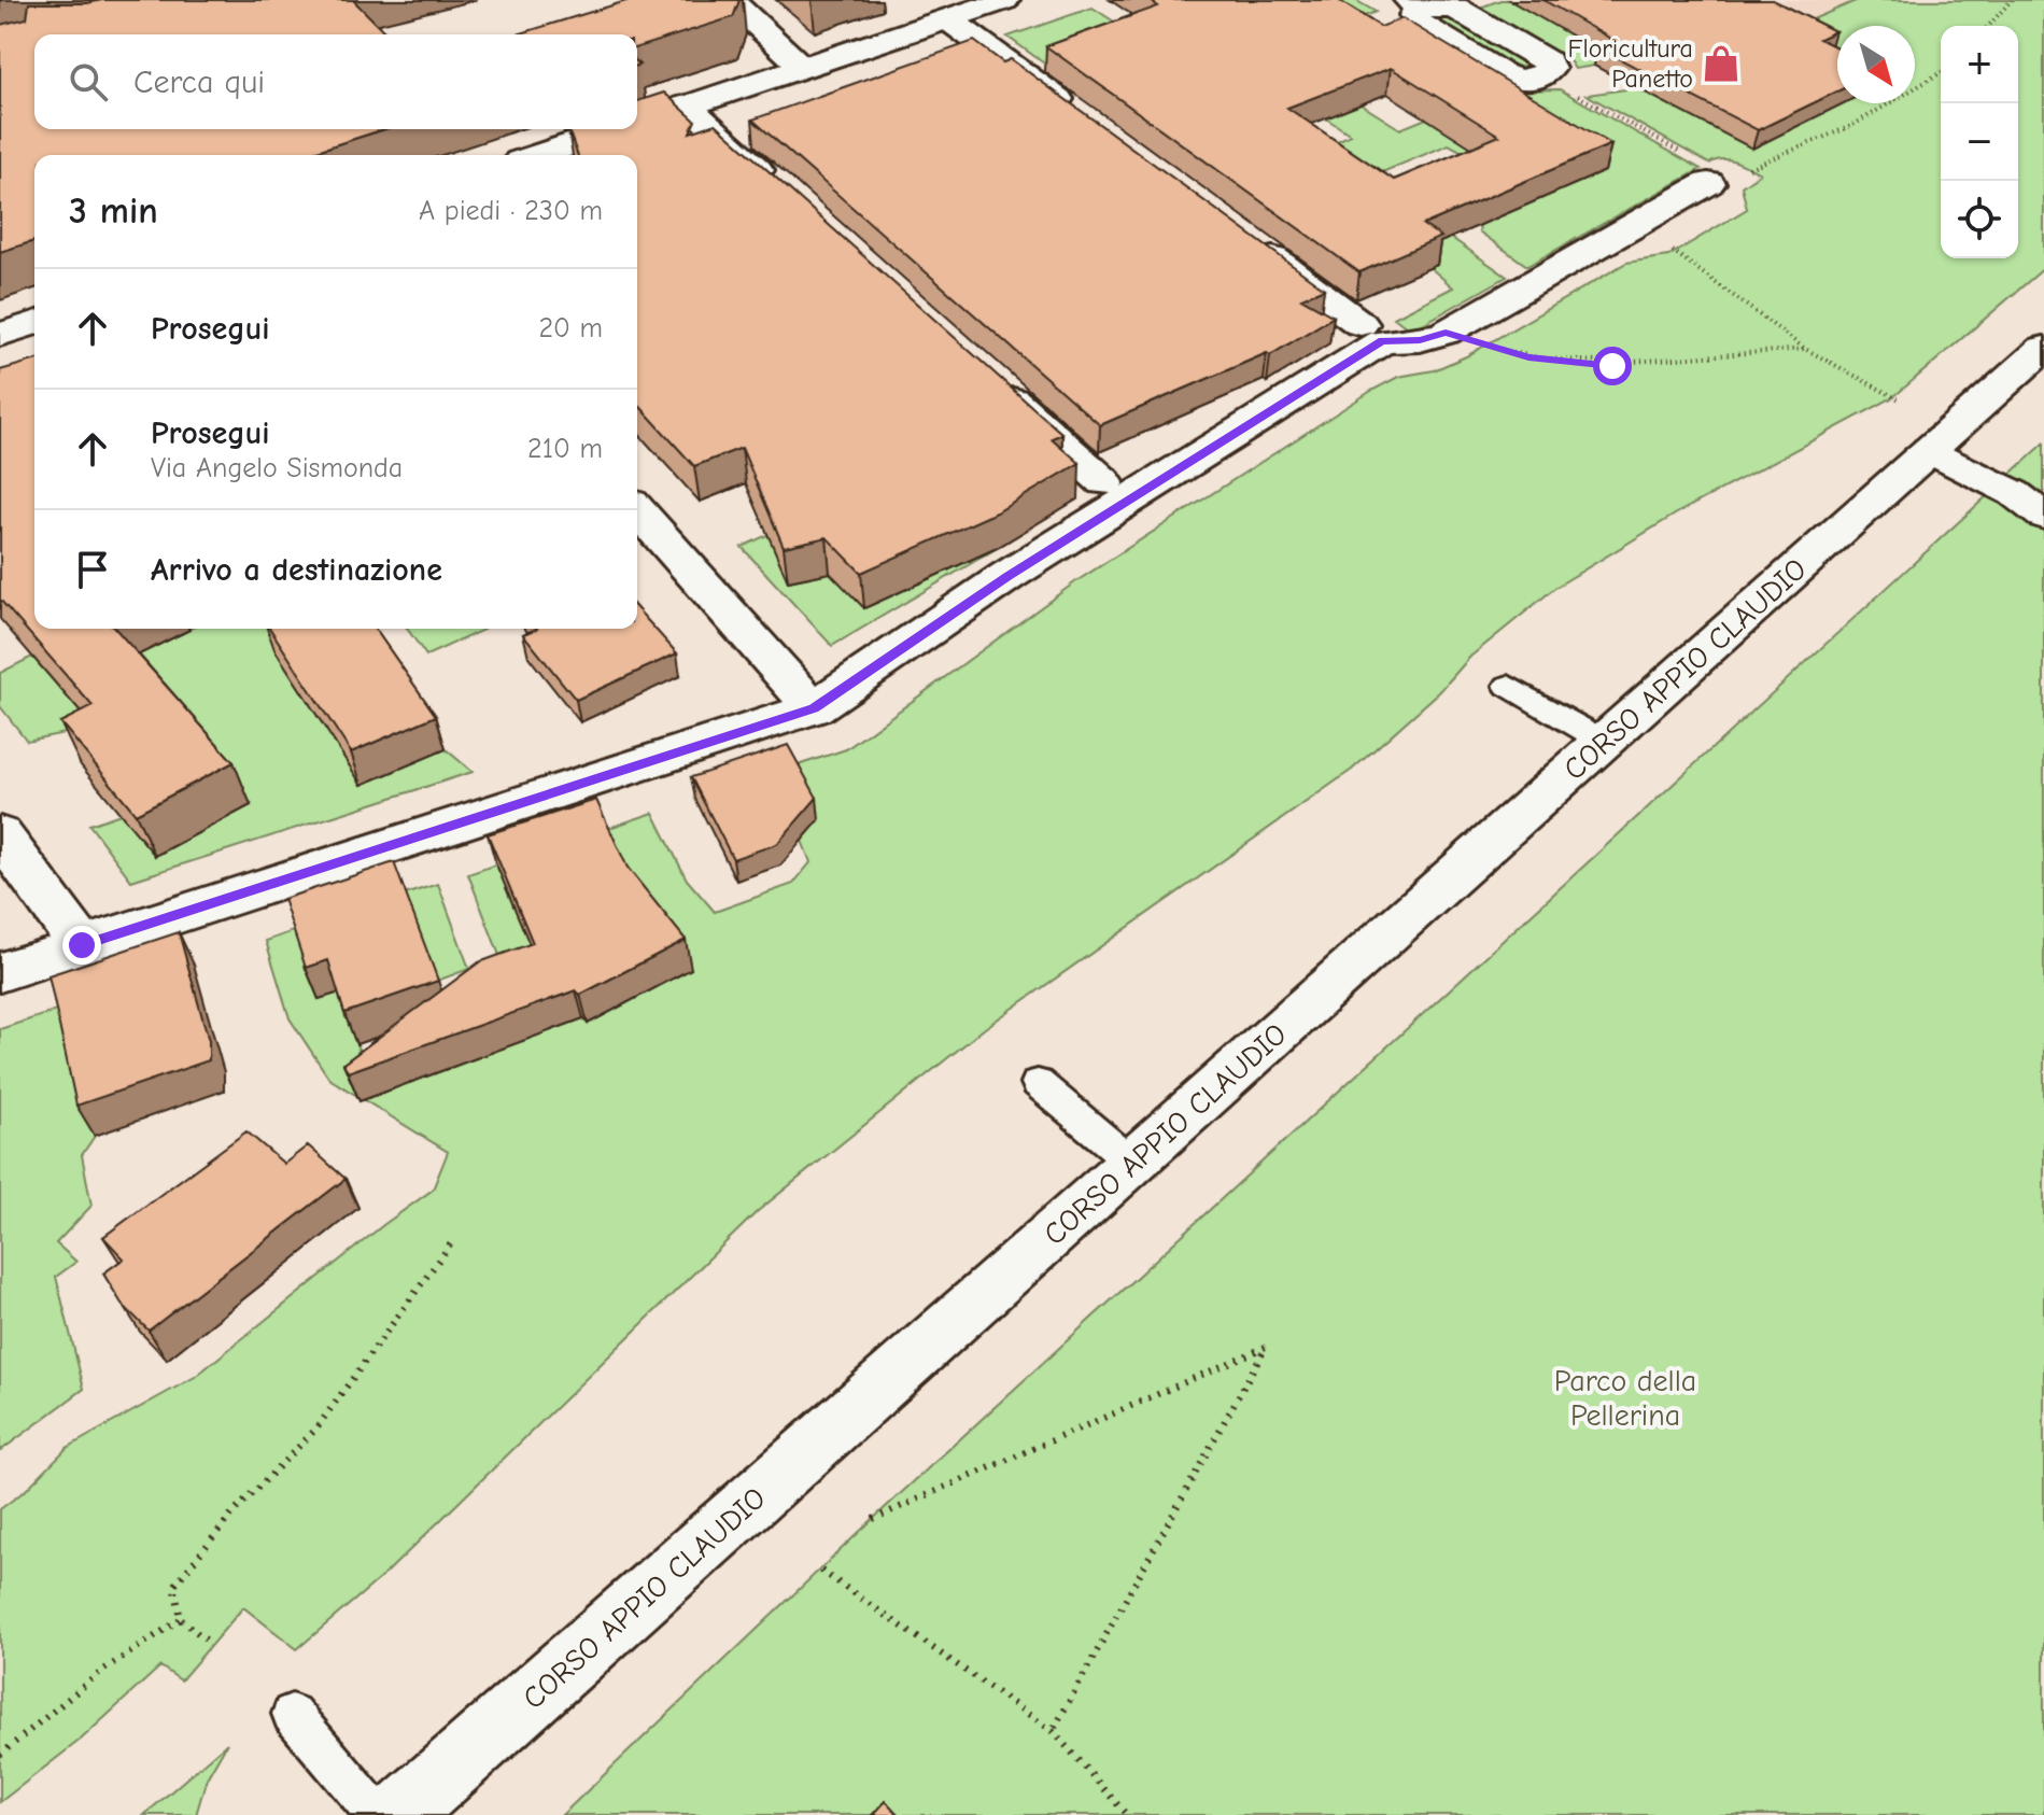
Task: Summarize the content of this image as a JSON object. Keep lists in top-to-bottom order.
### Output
{
  "streets": {
    "street": ["CORSO APPIO CLAUDIO"]
  },
  "parks": ["Parco della Pellerina"],
  "places": {
    "shop": ["Floricultura Panetto"]
  },
  "north": "bottom right",
  "page": {
    "map_buttons": ["+", "−"],
    "search": "Cerca qui",
    "heading": ["3 min", "A piedi · 230 m"],
    "list": [
      ["Prosegui", "20 m"],
      ["Prosegui", "Via Angelo Sismonda", "210 m"],
      "Arrivo a destinazione"
    ]
  }
}
